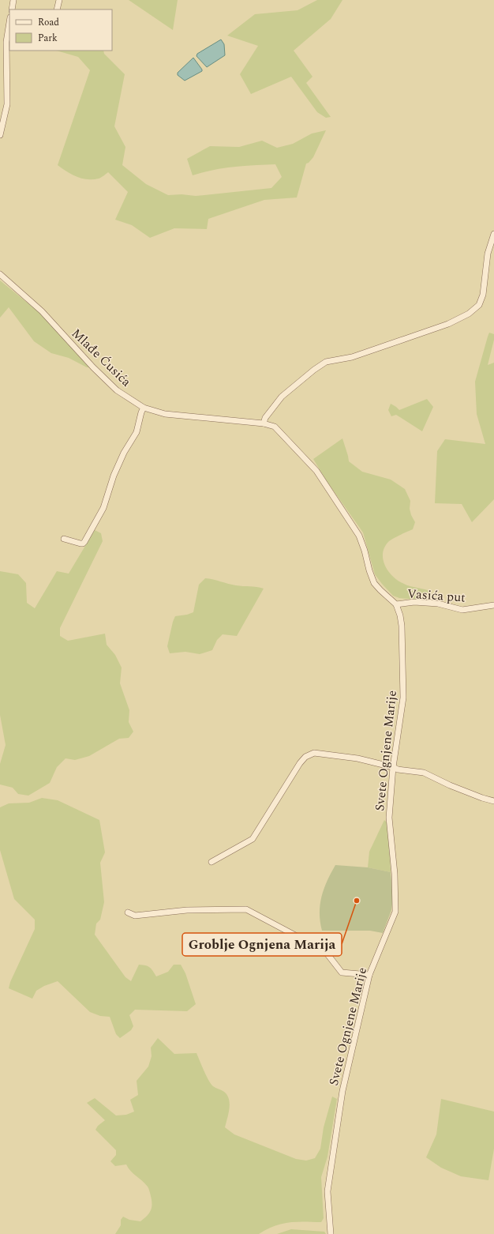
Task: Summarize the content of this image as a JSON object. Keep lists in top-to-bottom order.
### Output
{
  "streets": {
    "street": ["Mlađe Ćusića", "Vasića put", "Svete Ognjene Marije"]
  },
  "crossings": [
    ["Vasića put", "Svete Ognjene Marije"]
  ],
  "places": ["Groblje Ognjena Marija"],
  "legend": ["Road", "Park"]
}
